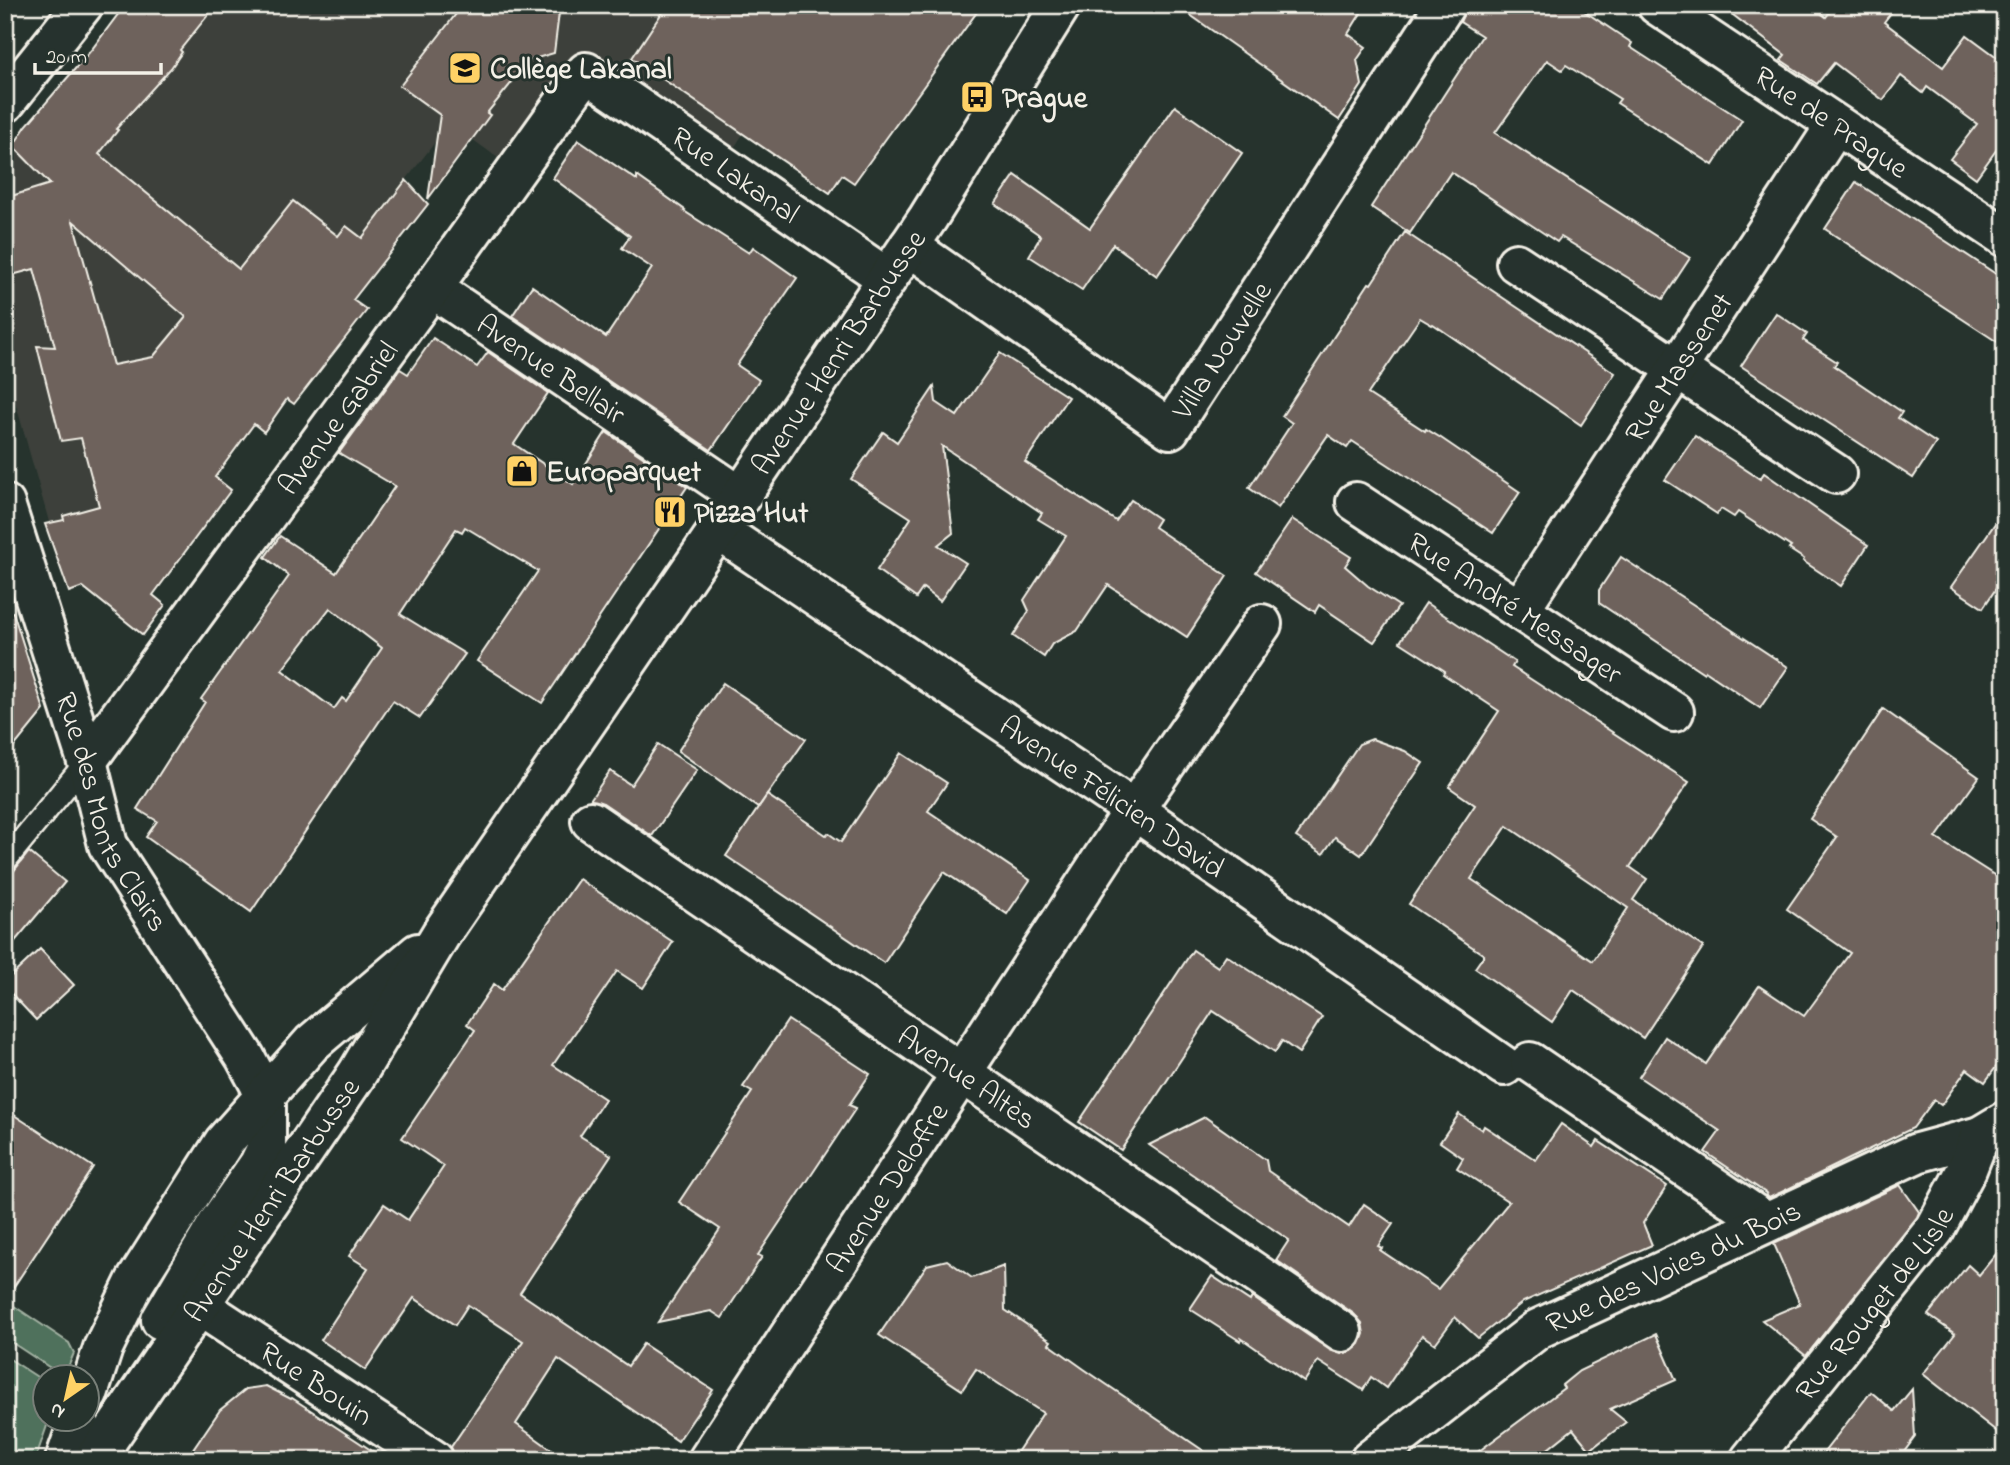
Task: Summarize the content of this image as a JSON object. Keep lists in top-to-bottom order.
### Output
{
  "streets": {
    "street": [
      "Rue de Prague",
      "Rue Lakanal",
      "Villa Nouvelle",
      "Avenue Henri Barbusse",
      "Rue Massenet",
      "Avenue Bellair",
      "Avenue Gabriel",
      "Rue André Messager",
      "Avenue Félicien David",
      "Rue des Monts Clairs",
      "Avenue Altès",
      "Avenue Deloffre",
      "Rue des Voies du Bois",
      "Rue Rouget de Lisle",
      "Rue Bouin"
    ]
  },
  "crossings": [
    ["Rue de Prague", "Rue Massenet"],
    ["Rue Lakanal", "Avenue Henri Barbusse"],
    ["Rue Lakanal", "Avenue Gabriel"],
    ["Villa Nouvelle", "Avenue Henri Barbusse"],
    ["Avenue Henri Barbusse", "Avenue Bellair"],
    ["Avenue Henri Barbusse", "Avenue Félicien David"],
    ["Avenue Henri Barbusse", "Rue des Monts Clairs"],
    ["Avenue Henri Barbusse", "Rue Bouin"],
    ["Rue Massenet", "Rue André Messager"],
    ["Avenue Bellair", "Avenue Gabriel"],
    ["Avenue Gabriel", "Rue des Monts Clairs"],
    ["Avenue Félicien David", "Avenue Deloffre"],
    ["Avenue Félicien David", "Rue des Voies du Bois"],
    ["Avenue Altès", "Avenue Deloffre"],
    ["Rue des Voies du Bois", "Rue Rouget de Lisle"]
  ],
  "places": {
    "school or university": ["Collège Lakanal"],
    "bus stop": ["Prague"],
    "shop": ["Europarquet"],
    "restaurant": ["Pizza Hut"]
  },
  "scale_bar": "20 m",
  "north": "bottom left"
}
